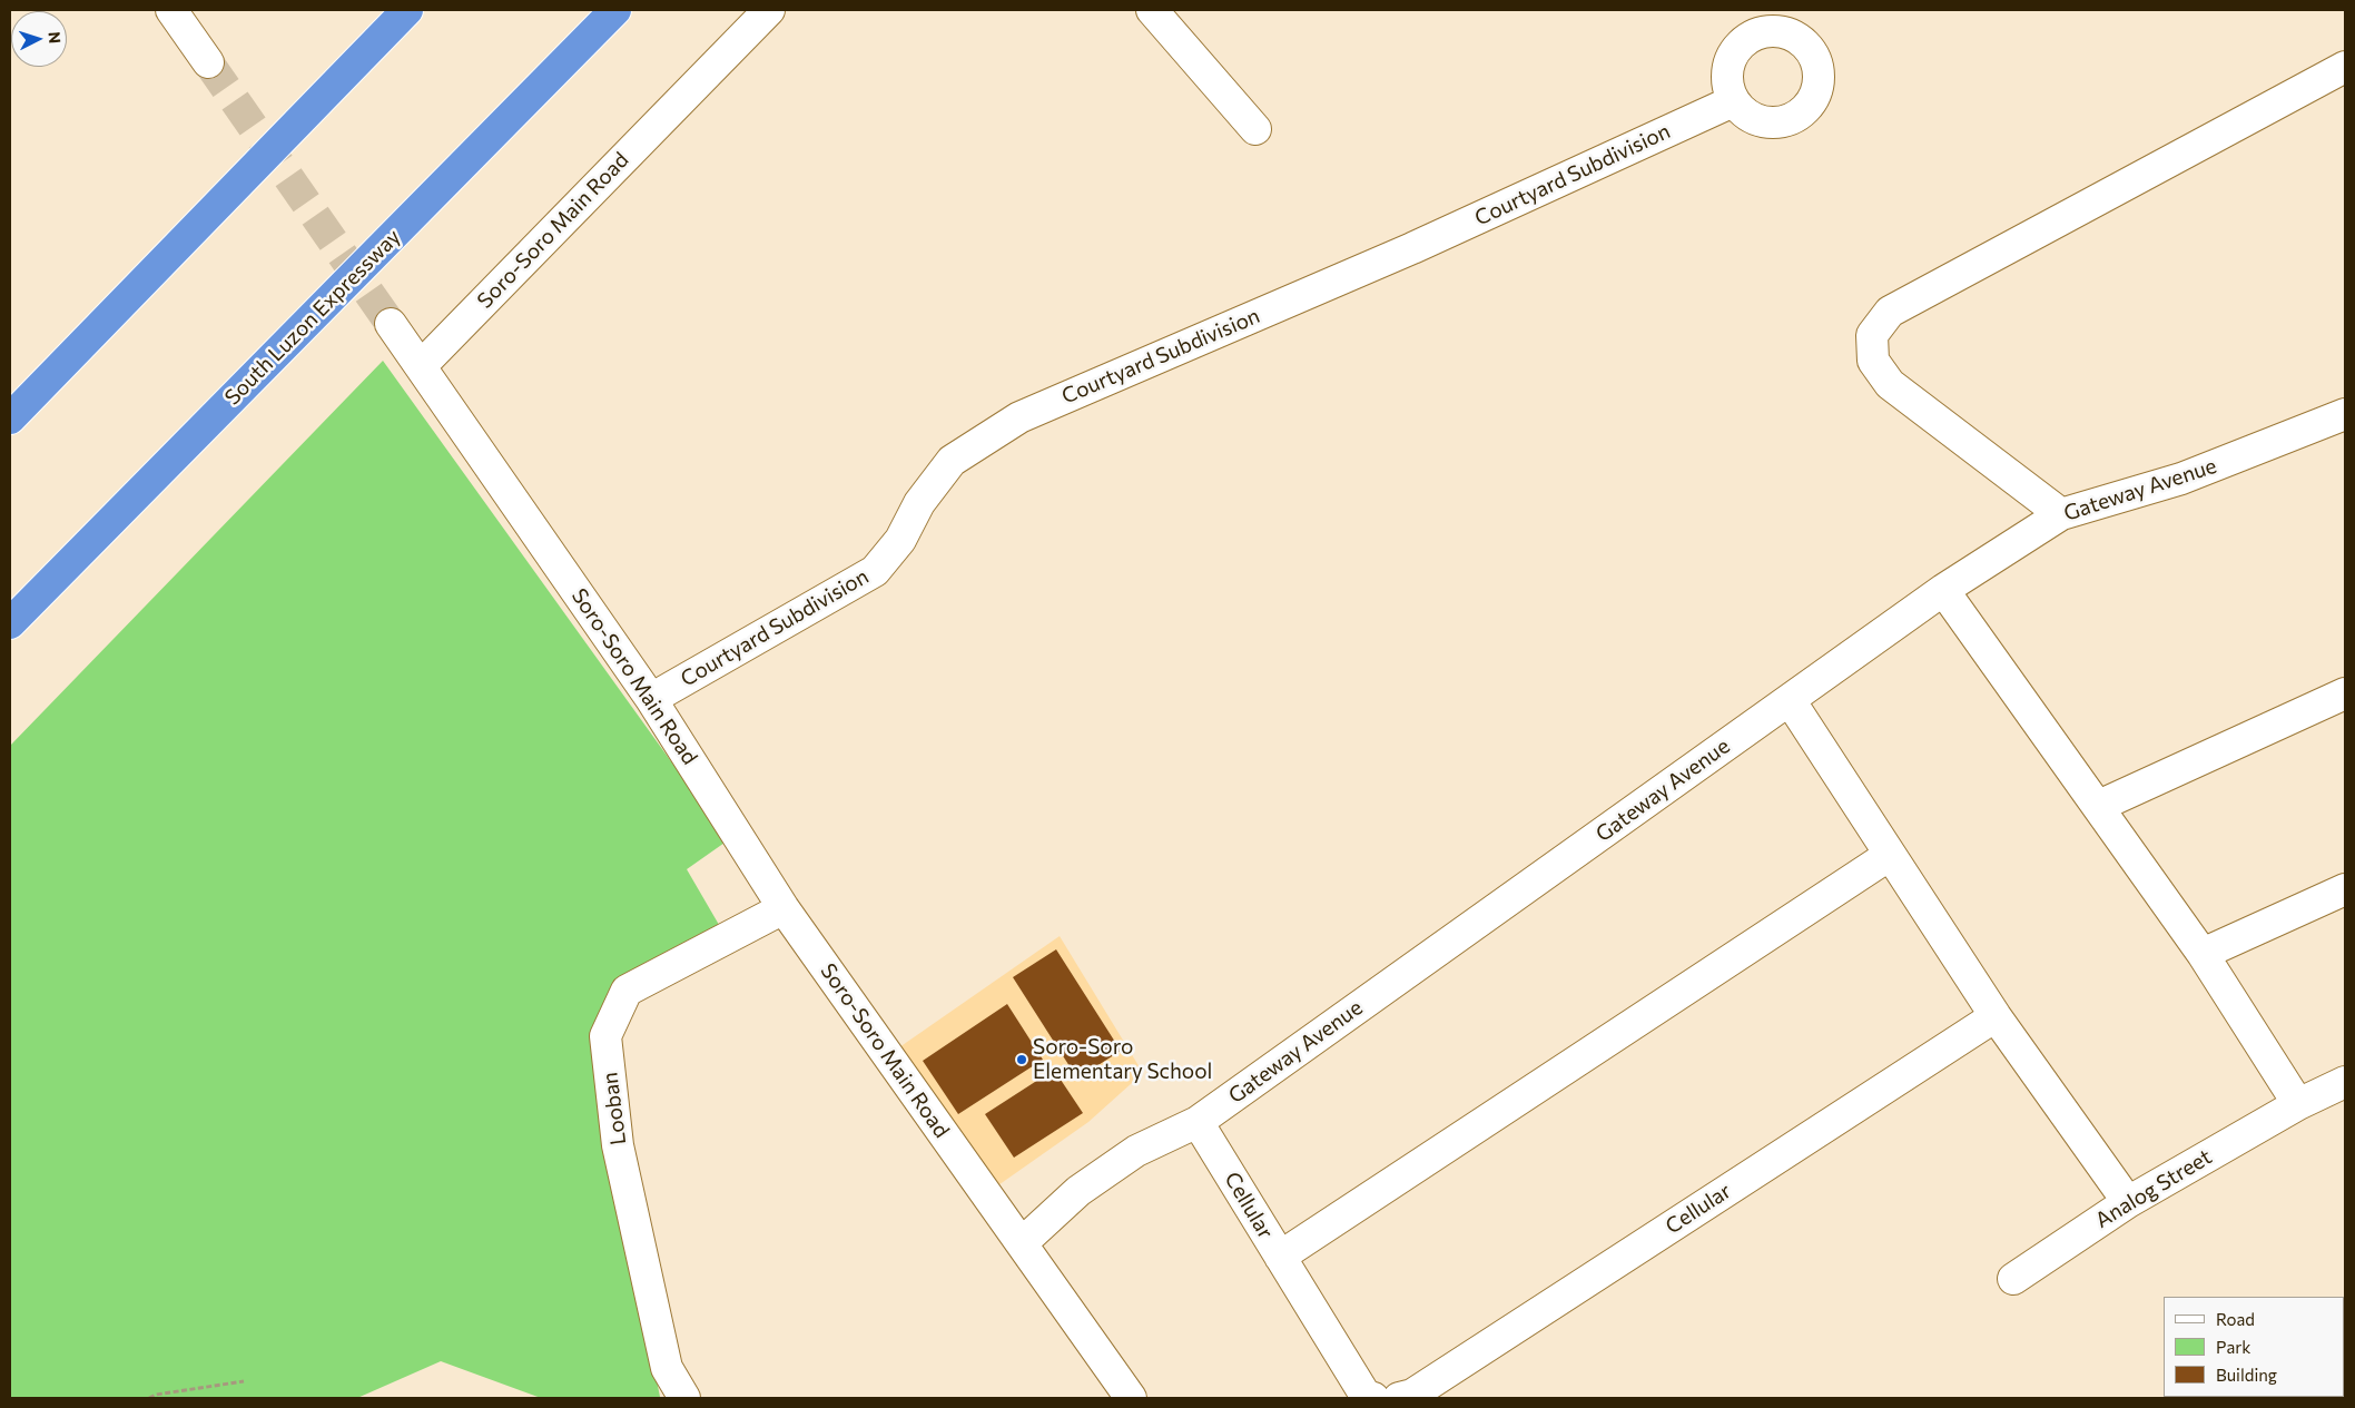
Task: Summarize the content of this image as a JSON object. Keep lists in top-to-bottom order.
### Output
{
  "streets": {
    "highway": ["South Luzon Expressway"],
    "street": [
      "Courtyard Subdivision",
      "Soro-Soro Main Road",
      "Gateway Avenue",
      "Looban",
      "Analog Street",
      "Cellular"
    ]
  },
  "crossings": [
    ["Courtyard Subdivision", "Soro-Soro Main Road"],
    ["Soro-Soro Main Road", "Gateway Avenue"],
    ["Soro-Soro Main Road", "Looban"],
    ["Gateway Avenue", "Cellular"]
  ],
  "places": ["Soro-Soro Elementary School"],
  "legend": ["Road", "Park", "Building"],
  "north": "right"
}
